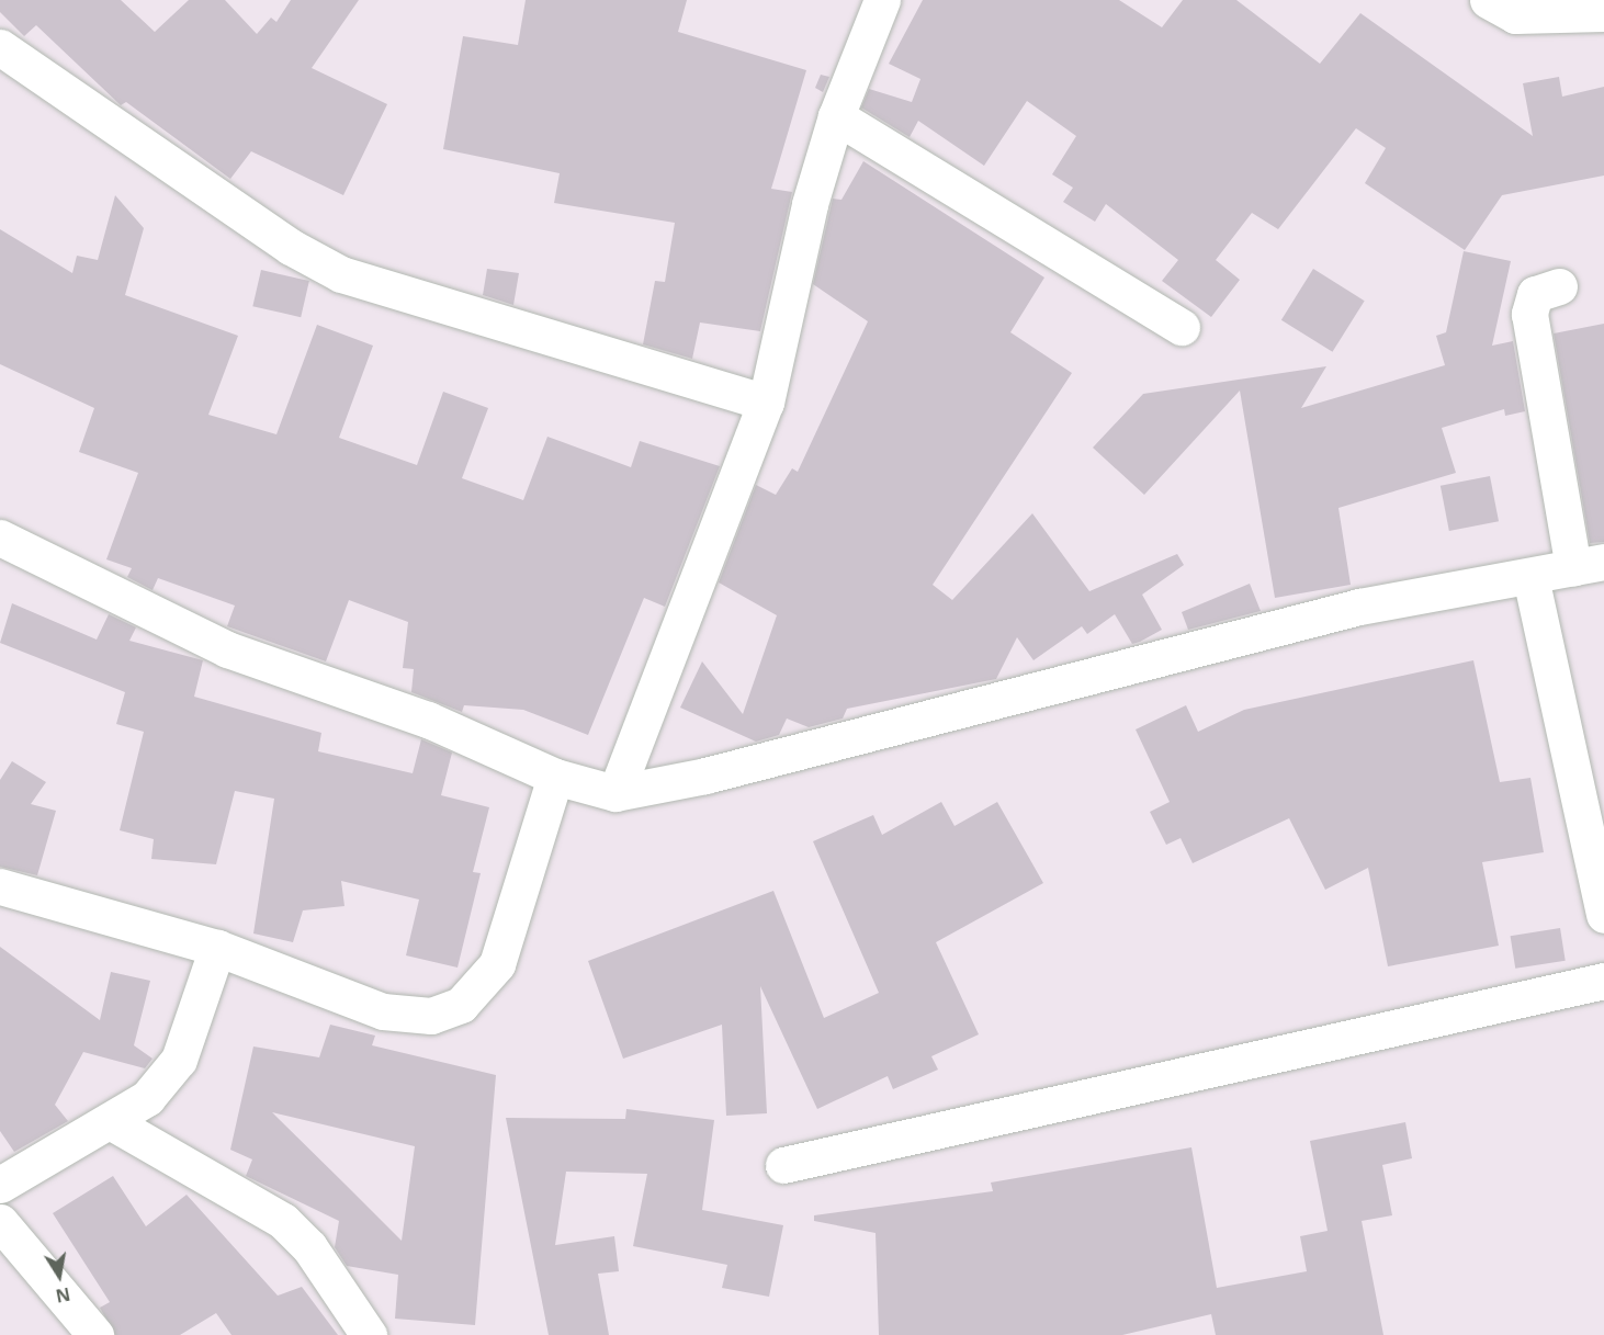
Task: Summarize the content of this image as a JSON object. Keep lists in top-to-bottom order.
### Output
{
  "north": "bottom"
}
